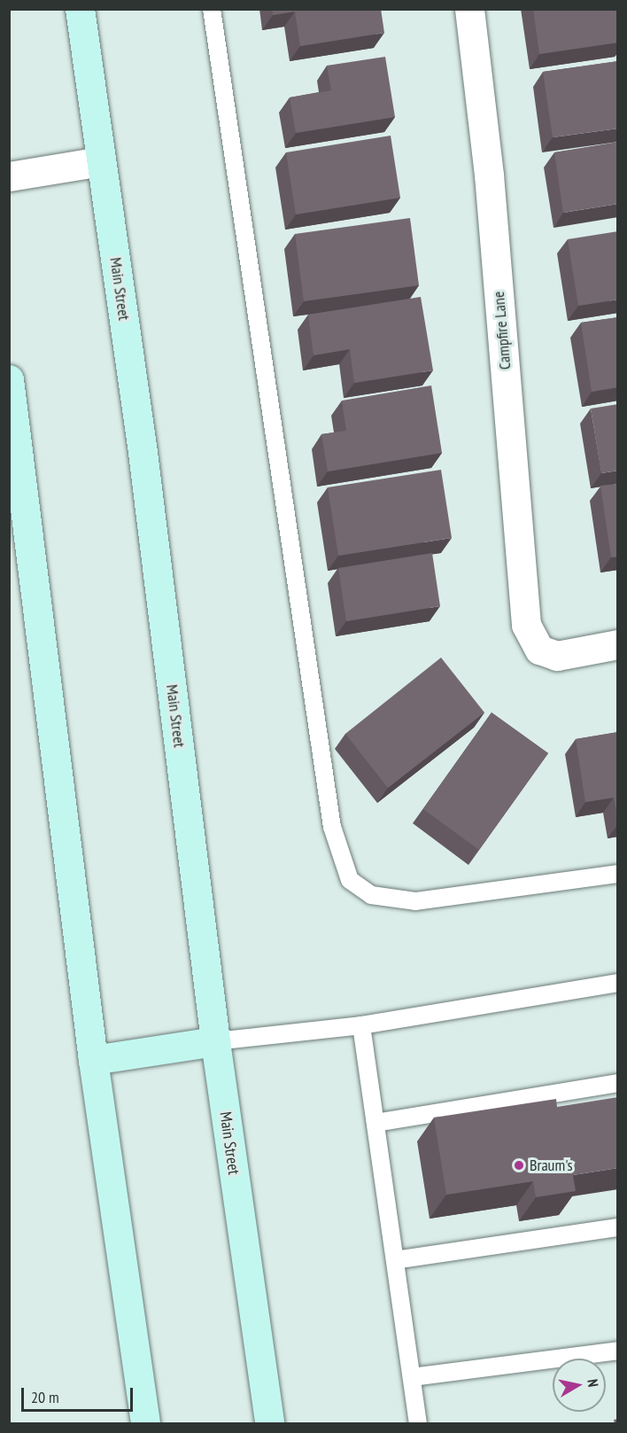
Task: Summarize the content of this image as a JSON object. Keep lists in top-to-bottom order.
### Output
{
  "streets": {
    "main road": ["Main Street"],
    "street": ["Campfire Lane"]
  },
  "places": ["Braum's"],
  "scale_bar": "20 m",
  "north": "right"
}
